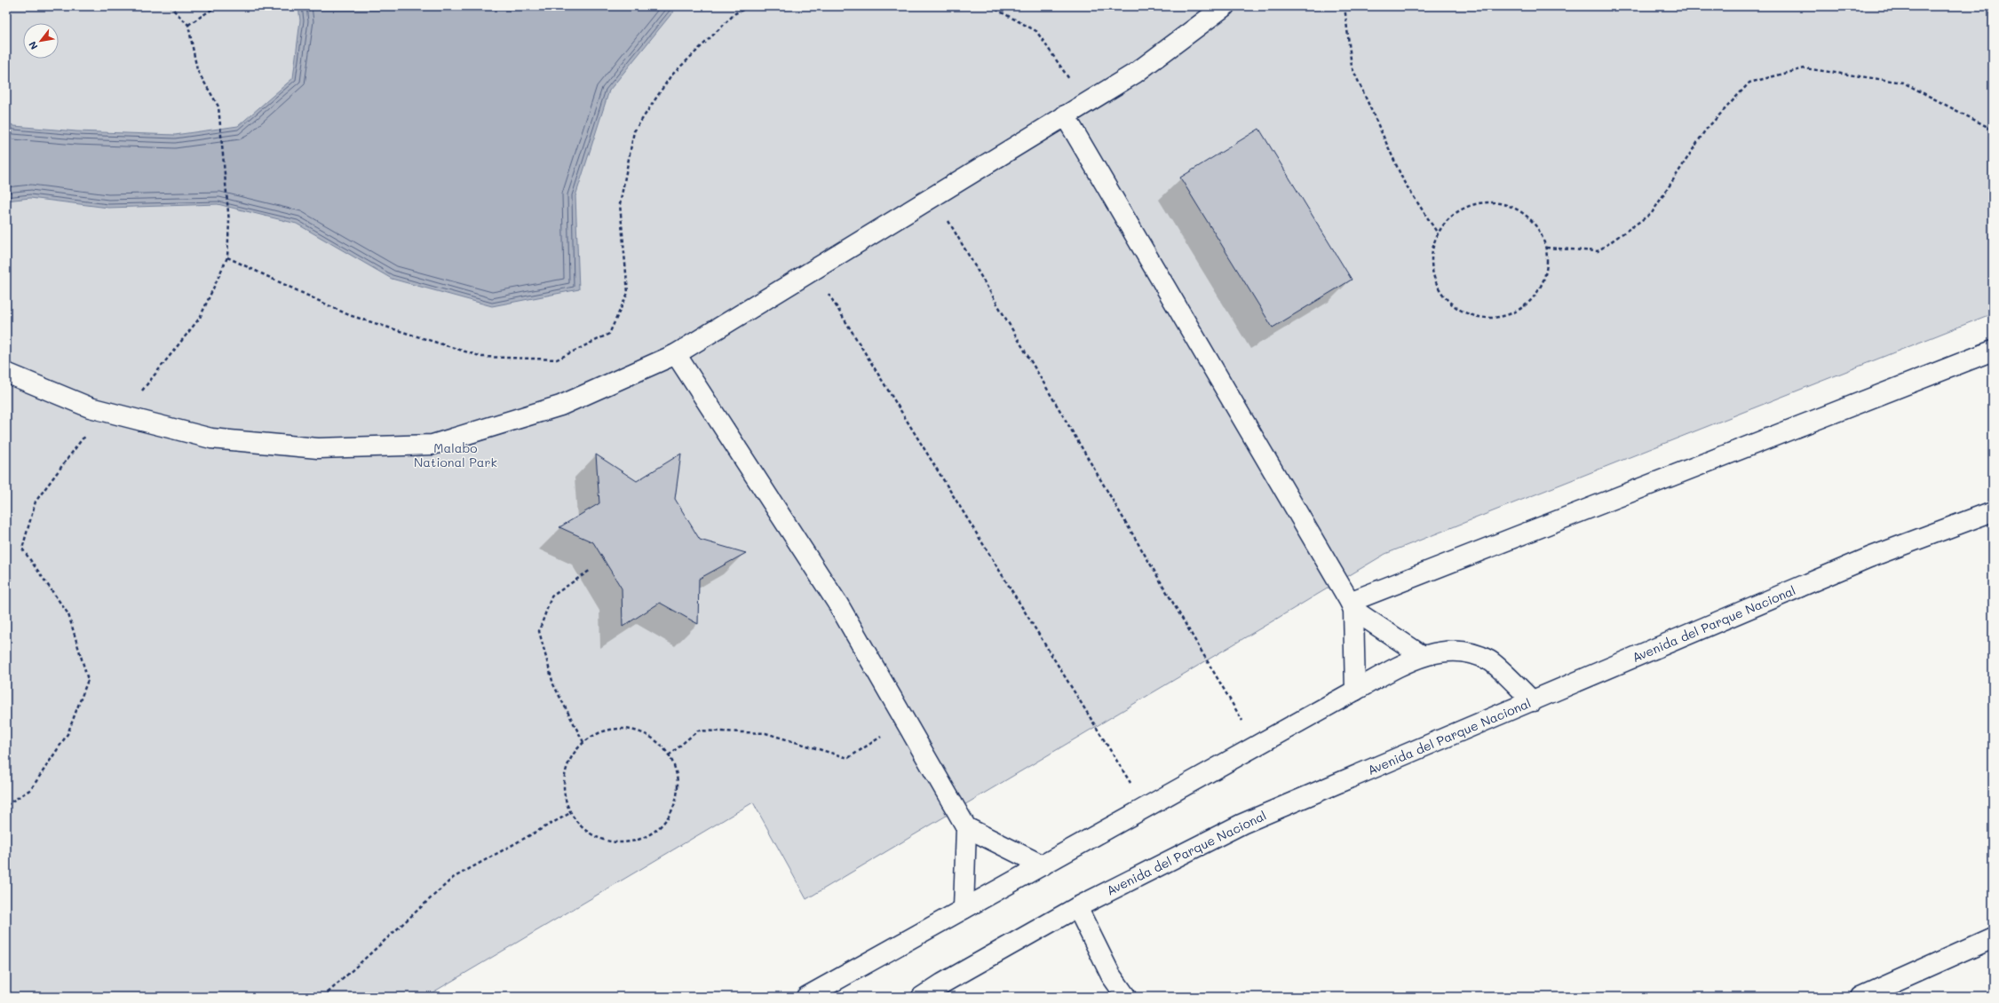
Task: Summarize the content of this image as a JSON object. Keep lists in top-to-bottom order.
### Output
{
  "streets": {
    "street": ["Avenida del Parque Nacional"]
  },
  "parks": ["Malabo National Park"],
  "north": "bottom left"
}
